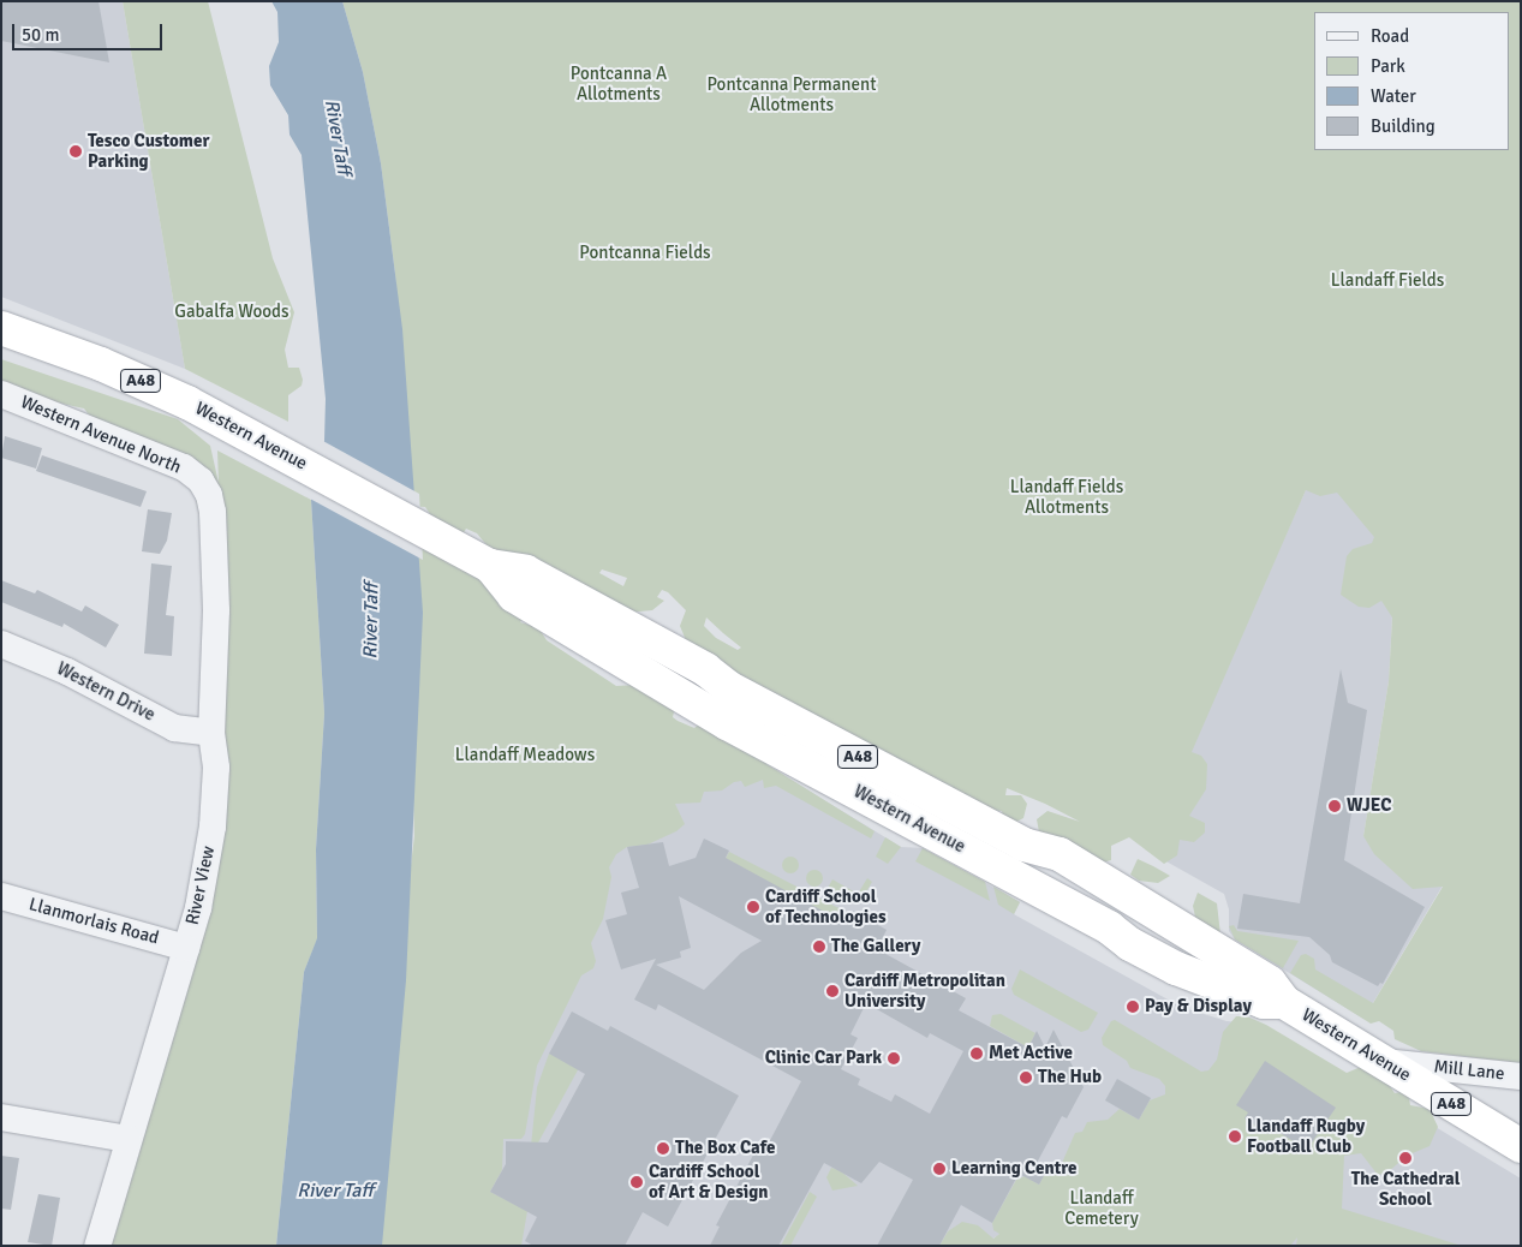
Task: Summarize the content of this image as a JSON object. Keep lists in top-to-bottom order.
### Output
{
  "streets": {
    "highway": ["A48", "Western Avenue"],
    "street": [
      "Western Avenue North",
      "Western Drive",
      "River View",
      "Llanmorlais Road",
      "Mill Lane"
    ]
  },
  "crossings": [
    ["Western Avenue North", "River View"],
    ["Western Avenue", "Mill Lane"],
    ["Western Drive", "River View"],
    ["River View", "Llanmorlais Road"]
  ],
  "water": ["River Taff"],
  "parks": [
    "Pontcanna A Allotments",
    "Pontcanna Permanent Allotments",
    "Pontcanna Fields",
    "Llandaff Fields",
    "Gabalfa Woods",
    "Llandaff Fields Allotments",
    "Llandaff Meadows",
    "Llandaff Cemetery"
  ],
  "places": [
    "Tesco Customer Parking",
    "WJEC",
    "Cardiff School of Technologies",
    "The Gallery",
    "Cardiff Metropolitan University",
    "Pay & Display",
    "Met Active",
    "Clinic Car Park",
    "The Hub",
    "Llandaff Rugby Football Club",
    "The Box Cafe",
    "The Cathedral School",
    "Learning Centre",
    "Cardiff School of Art & Design"
  ],
  "legend": [
    "Road",
    "Park",
    "Water",
    "Building"
  ],
  "scale_bar": "50 m"
}
